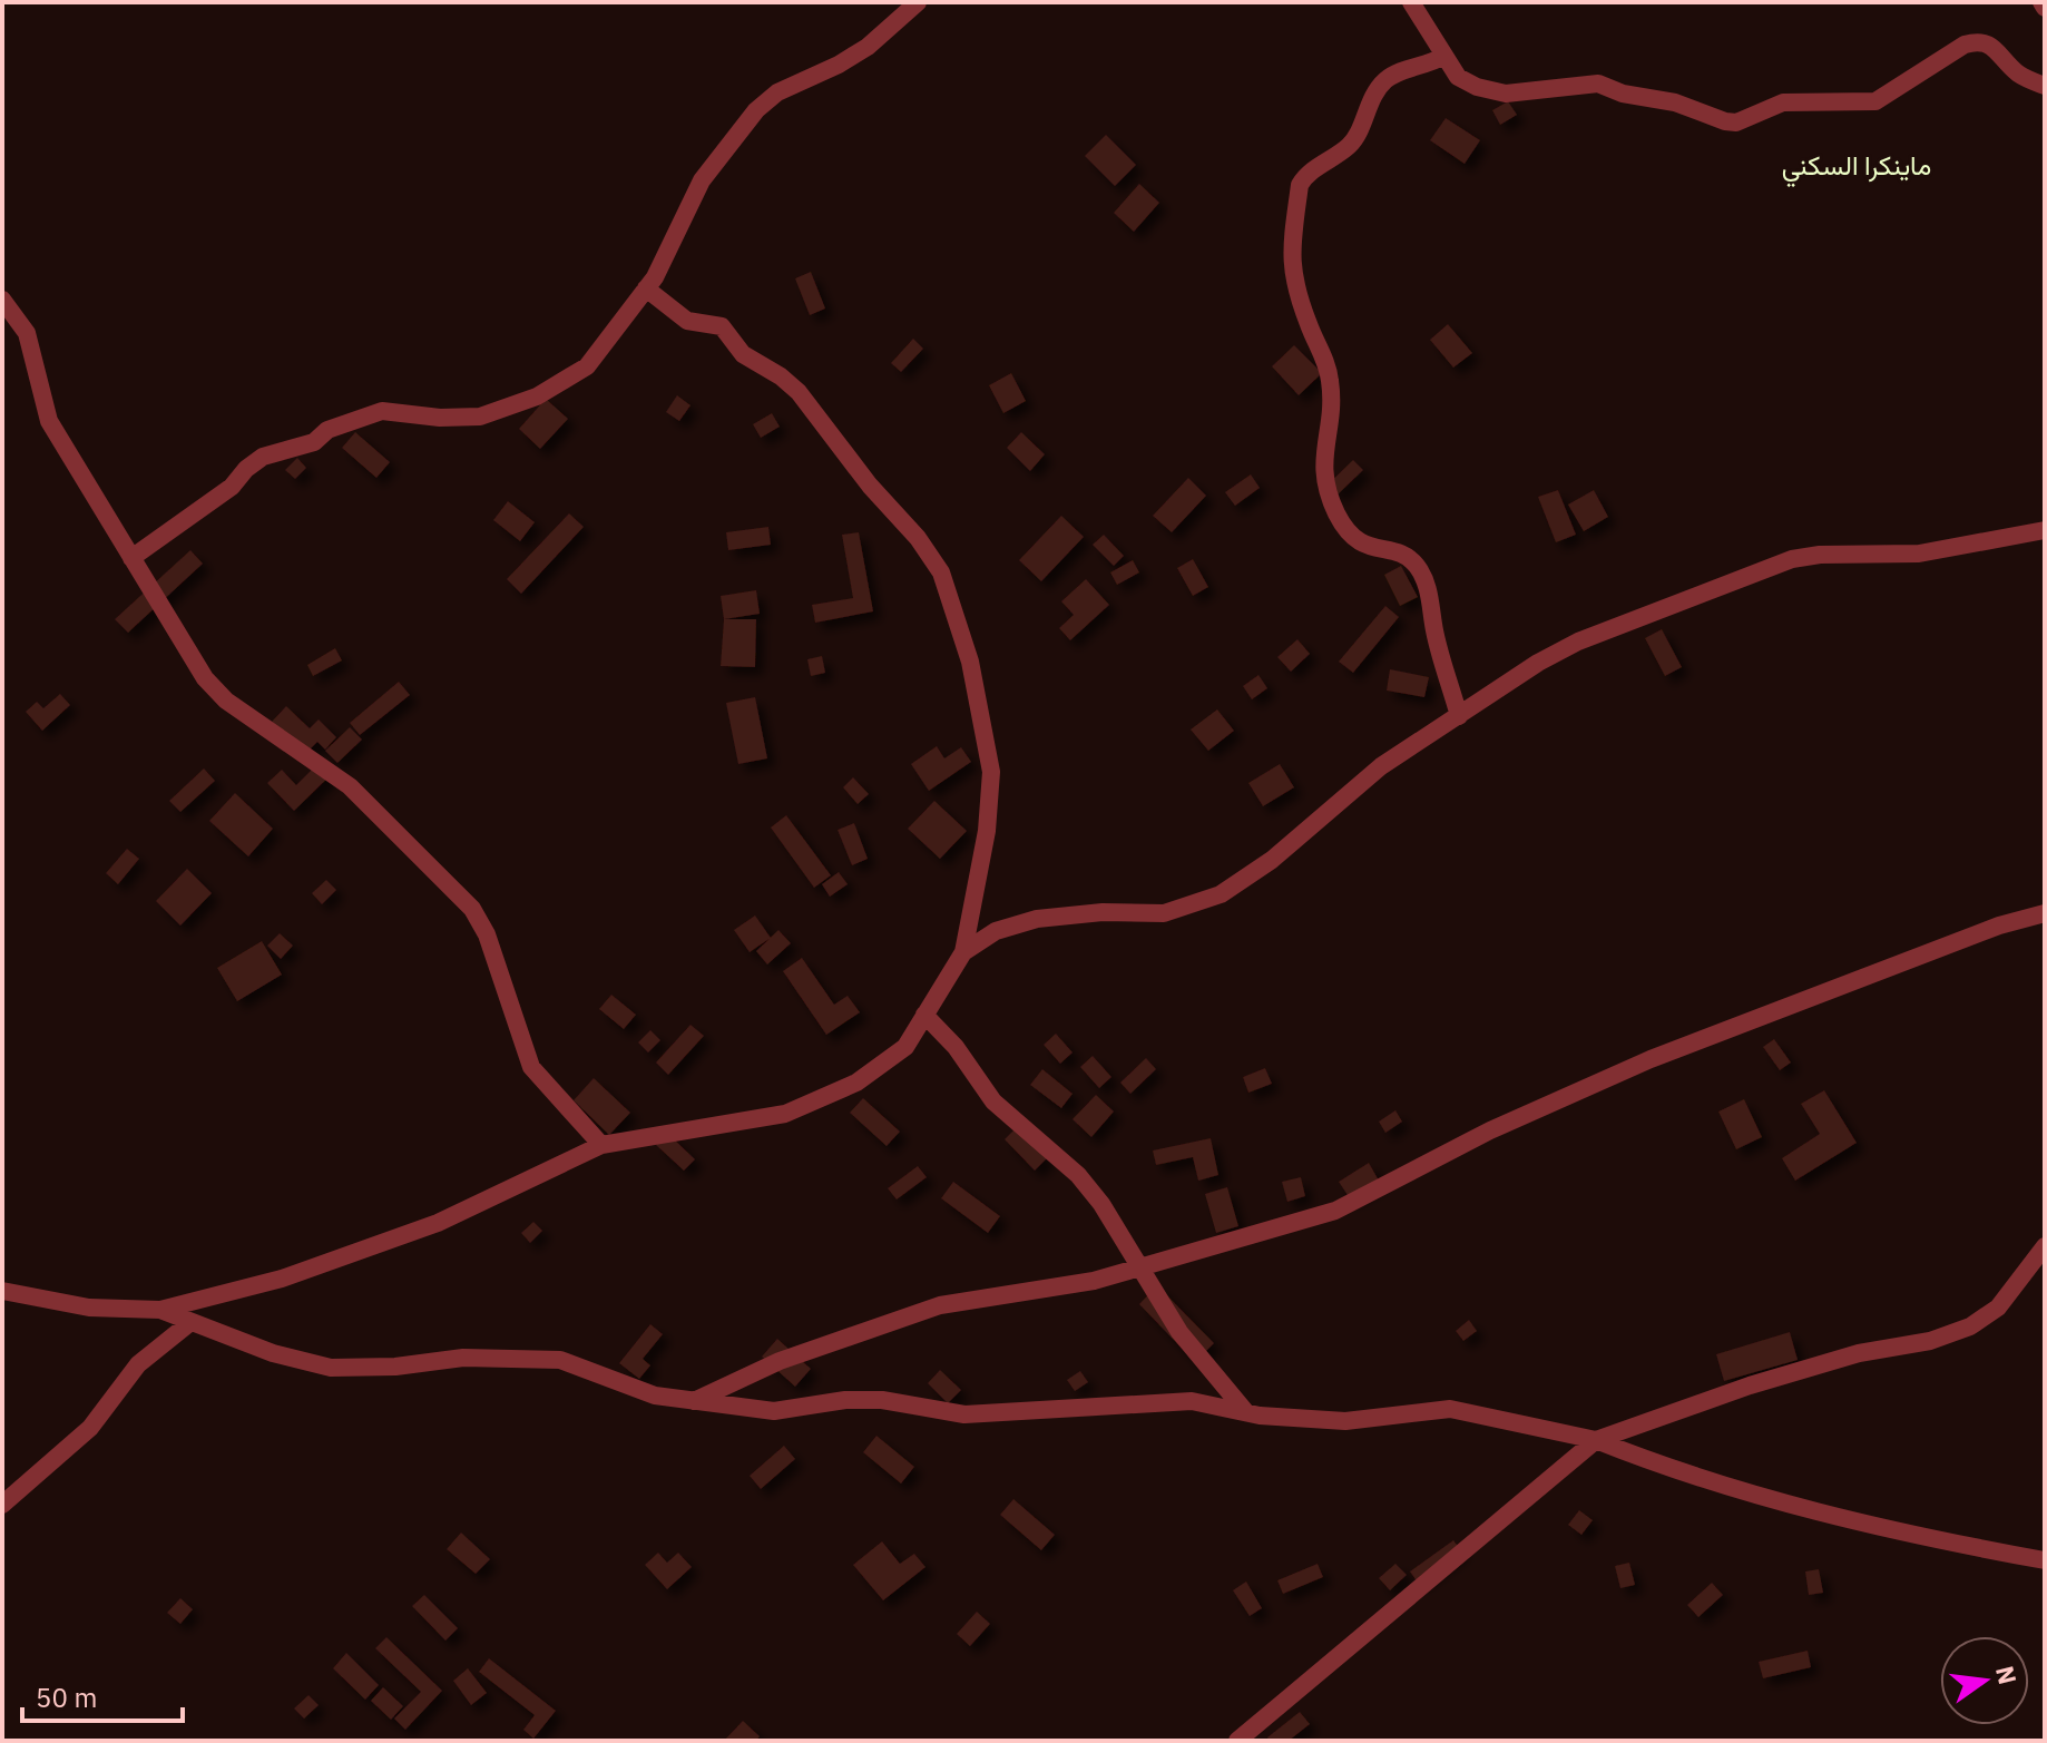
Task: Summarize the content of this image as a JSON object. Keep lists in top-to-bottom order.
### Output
{
  "districts": ["ماينكرا السكني"],
  "scale_bar": "50 m",
  "north": "right"
}
